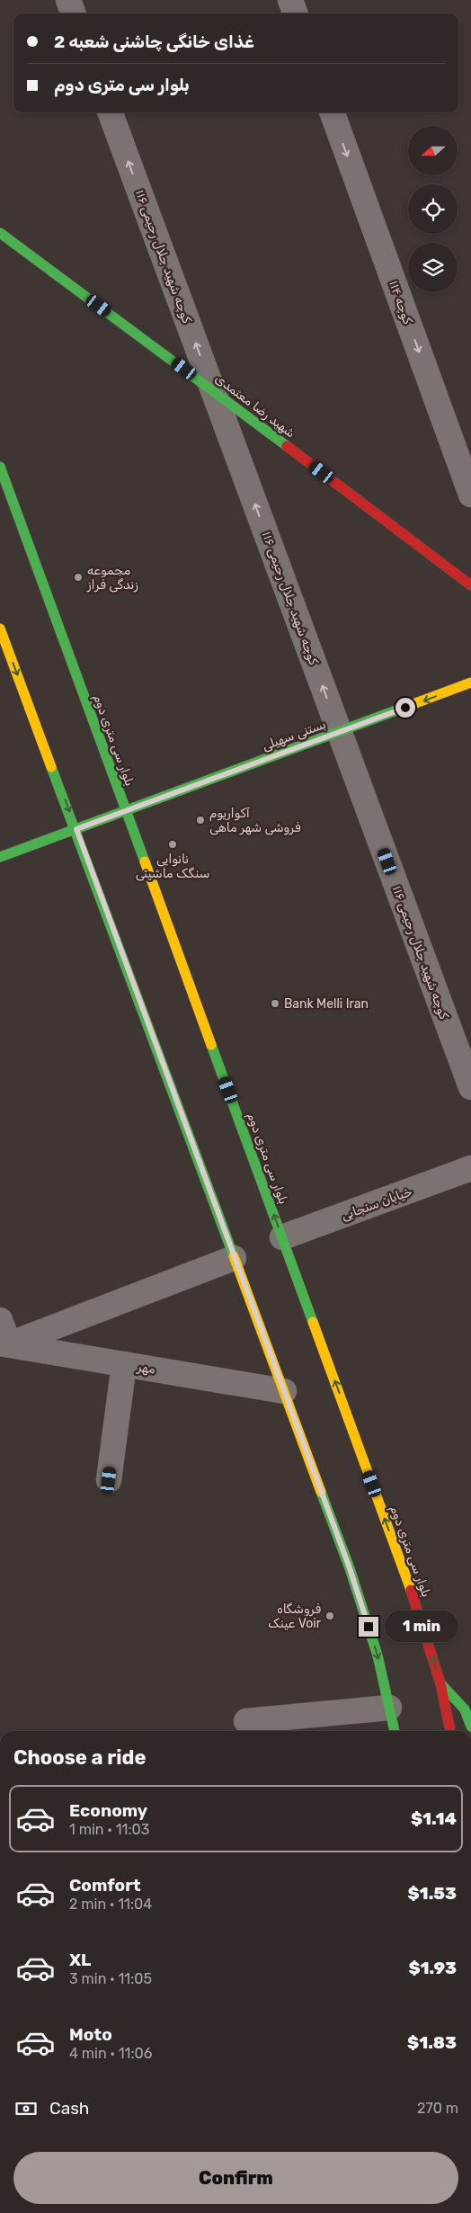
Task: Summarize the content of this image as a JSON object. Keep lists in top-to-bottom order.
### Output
{
  "streets": {
    "main road": ["شهید رضا معتمدی", "بستنی سهیلی", "بلوار سی متری دوم"],
    "street": [
      "کوچه شهید جلال رحیمی ۱۱۶",
      "کوچه ۱۱۴",
      "خیابان سنجابی",
      "مهر"
    ]
  },
  "crossings": [
    ["کوچه شهید جلال رحیمی ۱۱۶", "شهید رضا معتمدی"],
    ["کوچه شهید جلال رحیمی ۱۱۶", "بستنی سهیلی"],
    ["بستنی سهیلی", "بلوار سی متری دوم"],
    ["بلوار سی متری دوم", "خیابان سنجابی"]
  ],
  "one_way": ["کوچه شهید جلال رحیمی ۱۱۶", "کوچه ۱۱۴"],
  "places": [
    "مجموعه زندگی فراز",
    "آکواریوم فروشی شهر ماهی",
    "نانوایی سنگک ماشینی",
    "Bank Melli Iran",
    "فروشگاه عینک Voir"
  ],
  "north": "left",
  "page": {
    "banner": ["غذای خانگی چاشنی شعبه 2", "بلوار سی متری دوم"],
    "bubble": "1 min",
    "heading": "Choose a ride",
    "list": [
      {
        "name": "Economy",
        "note": "1 min · 11:03",
        "value": "$1.14"
      },
      {
        "name": "Comfort",
        "note": "2 min · 11:04",
        "value": "$1.53"
      },
      {
        "name": "XL",
        "note": "3 min · 11:05",
        "value": "$1.93"
      },
      {
        "name": "Moto",
        "note": "4 min · 11:06",
        "value": "$1.83"
      }
    ],
    "pay": ["Cash", "270 m"],
    "buttons": "Confirm"
  }
}
